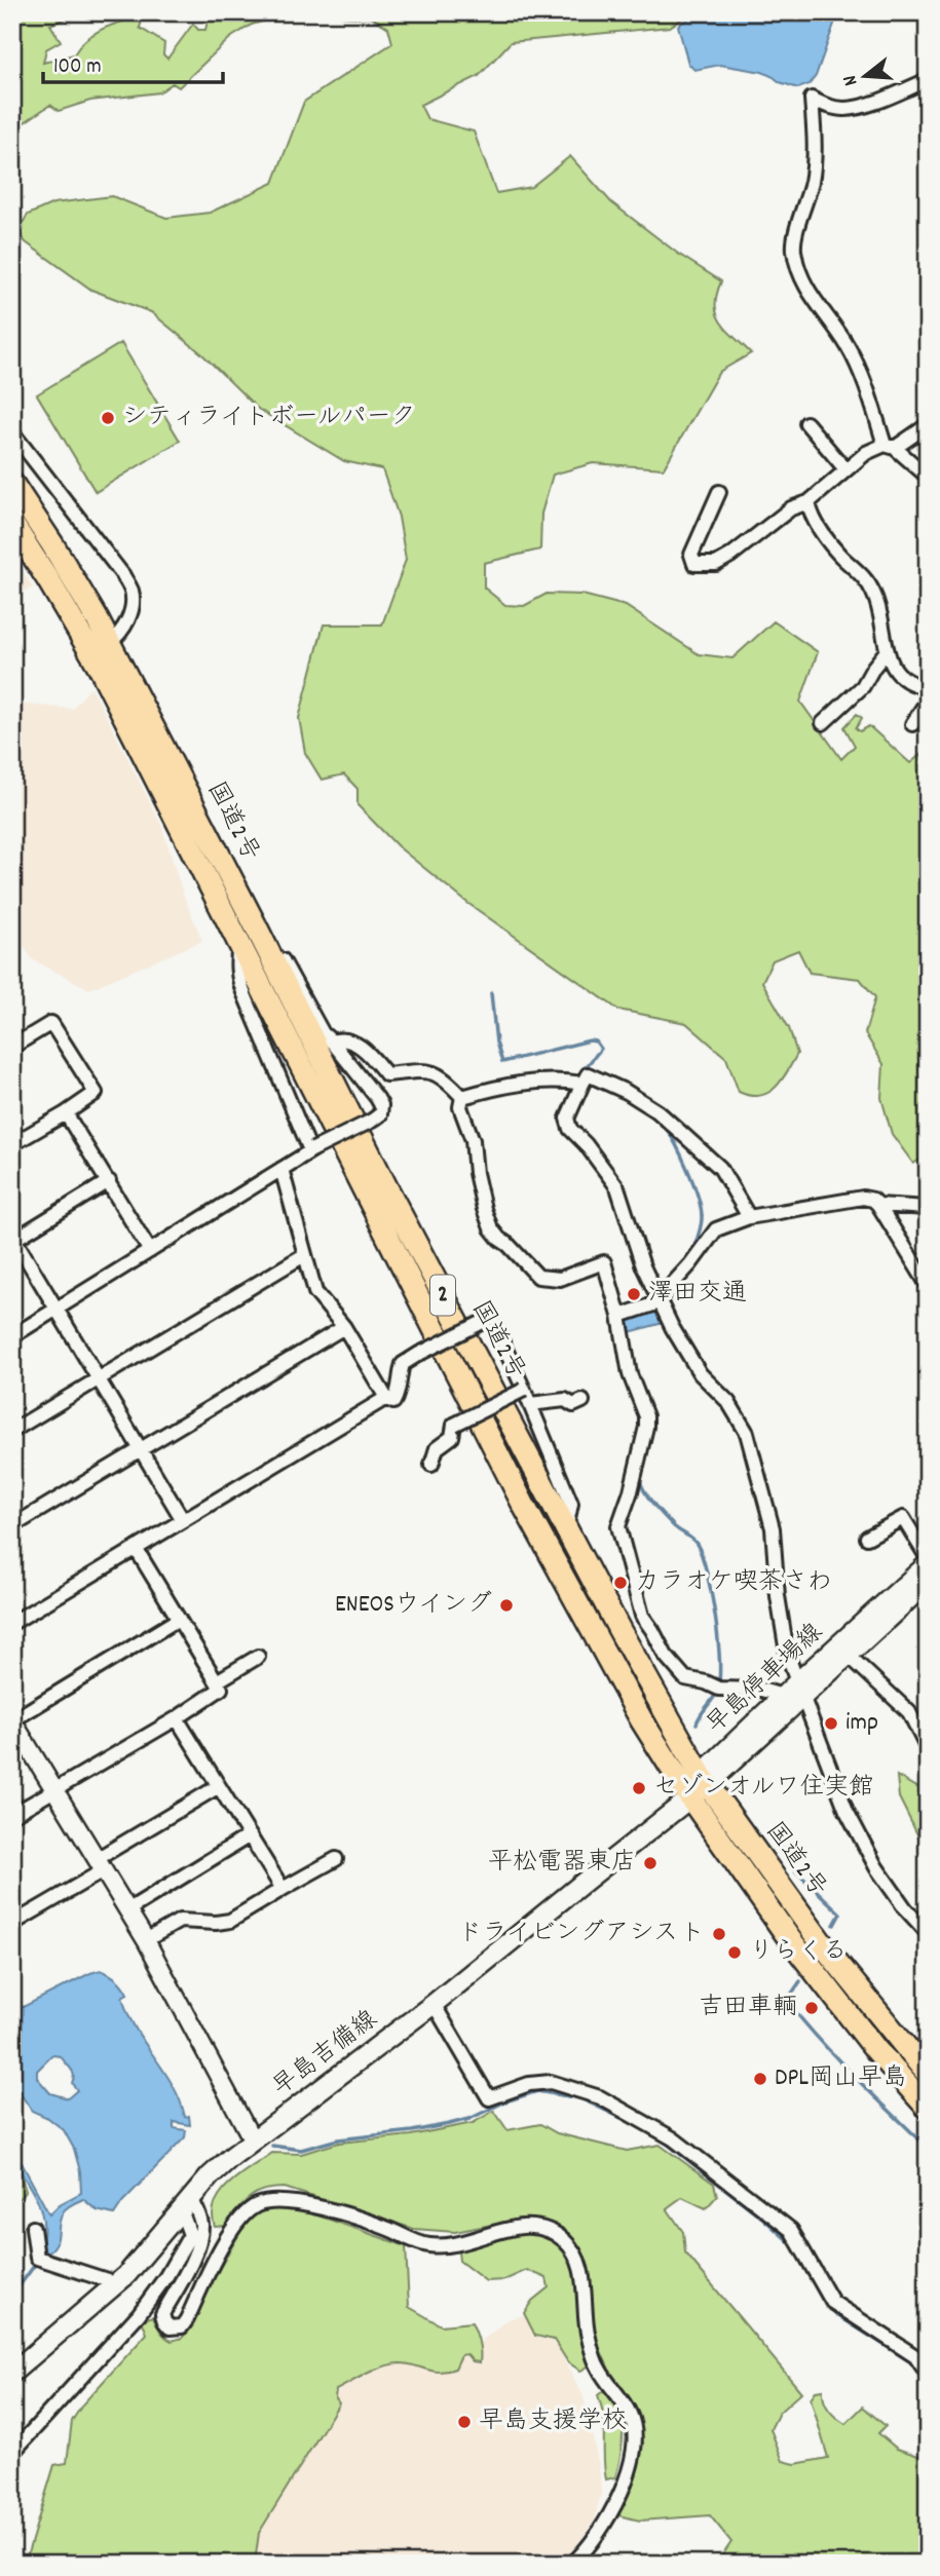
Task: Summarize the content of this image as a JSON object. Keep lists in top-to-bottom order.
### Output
{
  "streets": {
    "highway": ["国道2号", "2"],
    "main road": ["早島停車場線", "早島吉備線"]
  },
  "crossings": [
    ["国道2号", "早島停車場線"],
    ["国道2号", "早島吉備線"],
    ["早島停車場線", "早島吉備線"]
  ],
  "places": [
    "シティライトボールパーク",
    "澤田交通",
    "カラオケ喫茶さわ",
    "ENEOSウイング",
    "imp",
    "セゾンオルワ住実館",
    "平松電器東店",
    "ドライビングアシスト",
    "りらくる",
    "吉田車輌",
    "DPL岡山早島",
    "早島支援学校"
  ],
  "scale_bar": "100 m",
  "north": "left"
}
